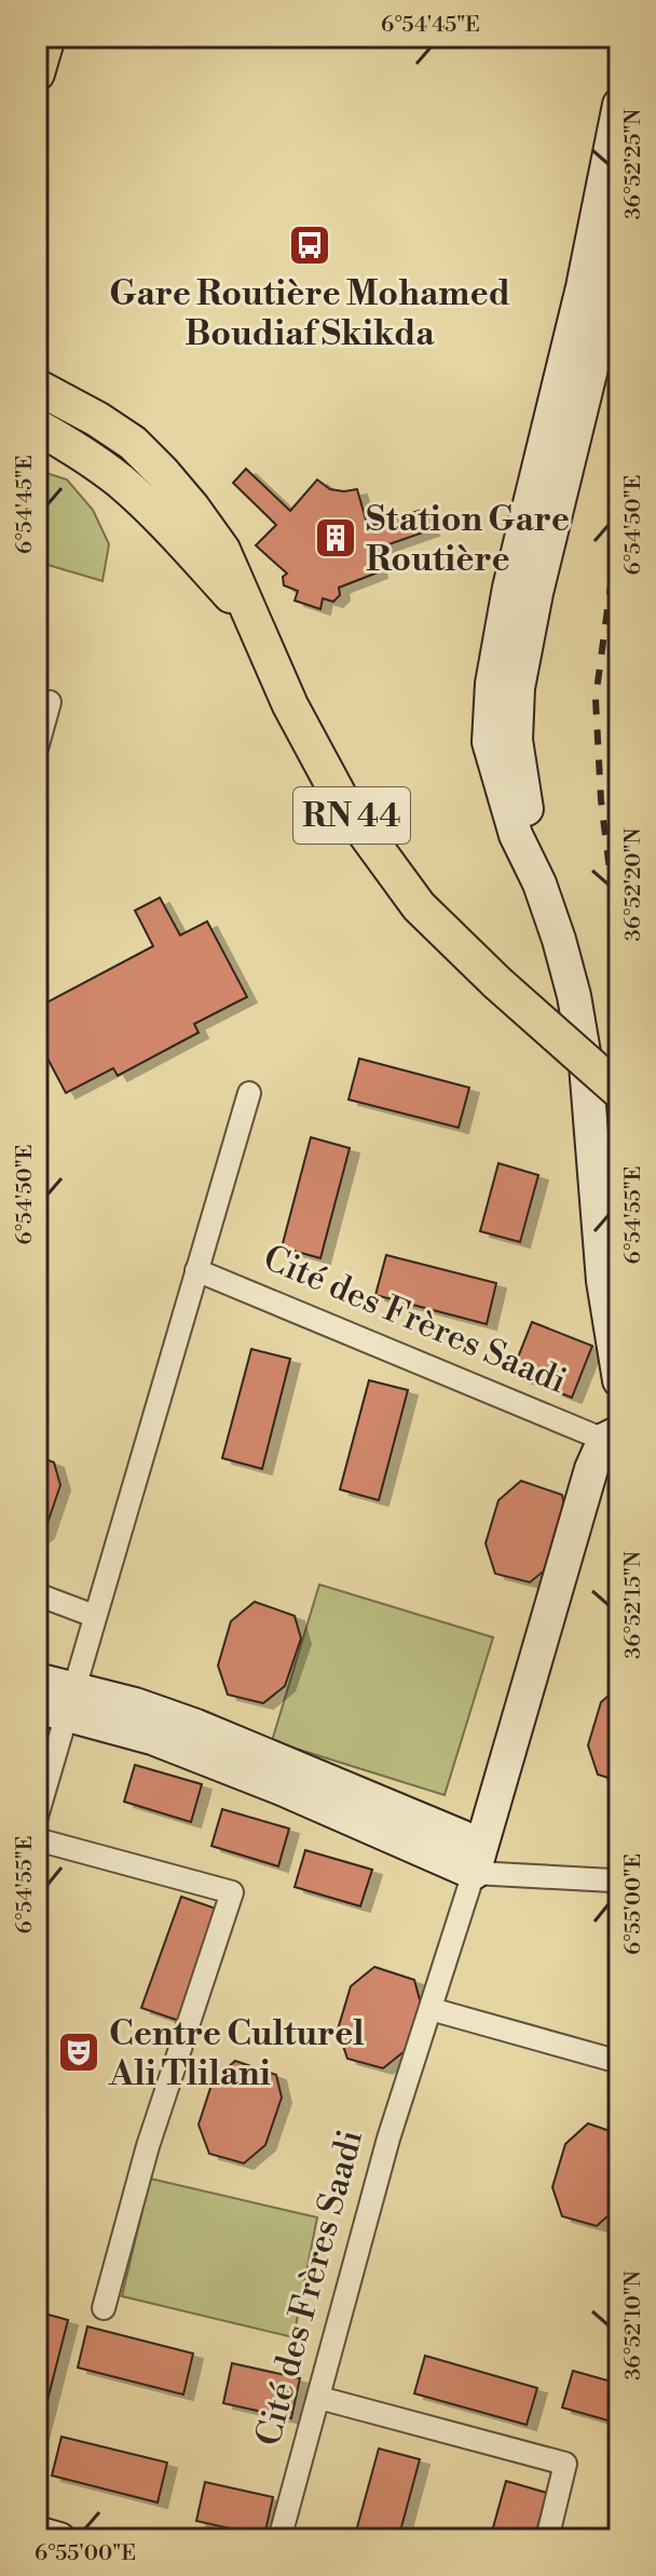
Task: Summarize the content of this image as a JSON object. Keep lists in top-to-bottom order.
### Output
{
  "streets": {
    "main road": ["RN 44", "Cité des Frères Saadi"]
  },
  "places": {
    "bus stop": ["Gare Routière Mohamed Boudiaf Skikda"],
    "building": ["Station Gare Routière"],
    "theatre": ["Centre Culturel Ali Tlilani"]
  },
  "coordinates": [
    "6°54'45\"E",
    "36°52'25\"N",
    "6°54'50\"E",
    "36°52'20\"N",
    "6°54'55\"E",
    "36°52'15\"N",
    "6°55'00\"E",
    "36°52'10\"N"
  ]
}
